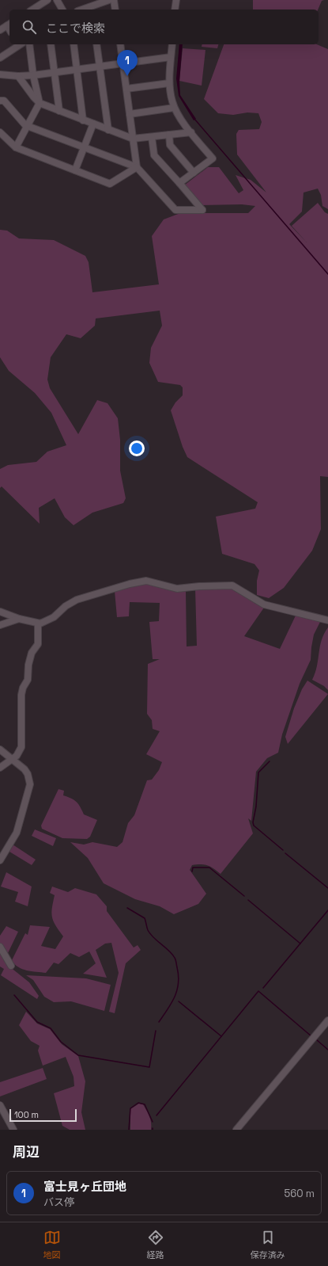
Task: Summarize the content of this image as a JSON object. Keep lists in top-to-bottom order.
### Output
{
  "scale_bar": "100 m",
  "page": {
    "search": "ここで検索",
    "pins": "1",
    "scale": "100 m",
    "heading": "周辺",
    "list": [
      {
        "mark": "1",
        "name": "富士見ヶ丘団地",
        "note": "バス停",
        "value": "560 m"
      }
    ],
    "nav": ["地図", "経路", "保存済み"]
  }
}
